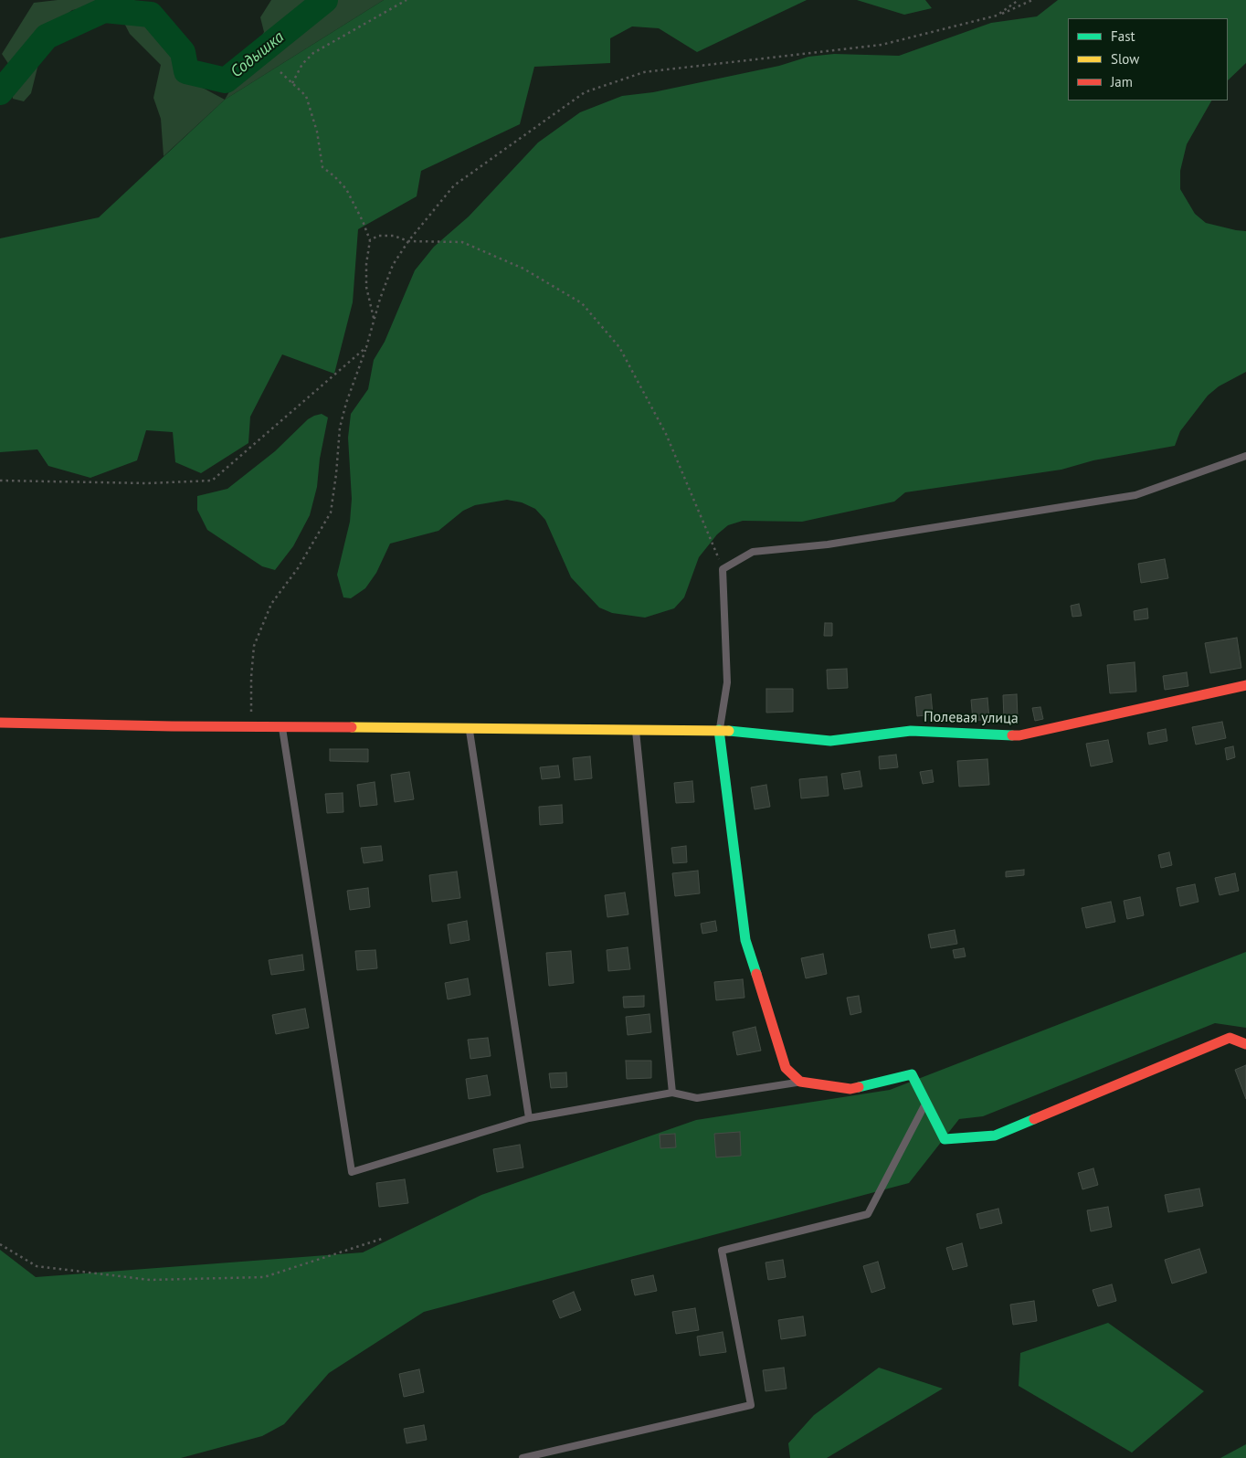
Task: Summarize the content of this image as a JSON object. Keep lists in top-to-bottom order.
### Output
{
  "streets": {
    "street": ["Полевая улица"]
  },
  "water": ["Содышка"],
  "legend": ["Fast", "Slow", "Jam"]
}
